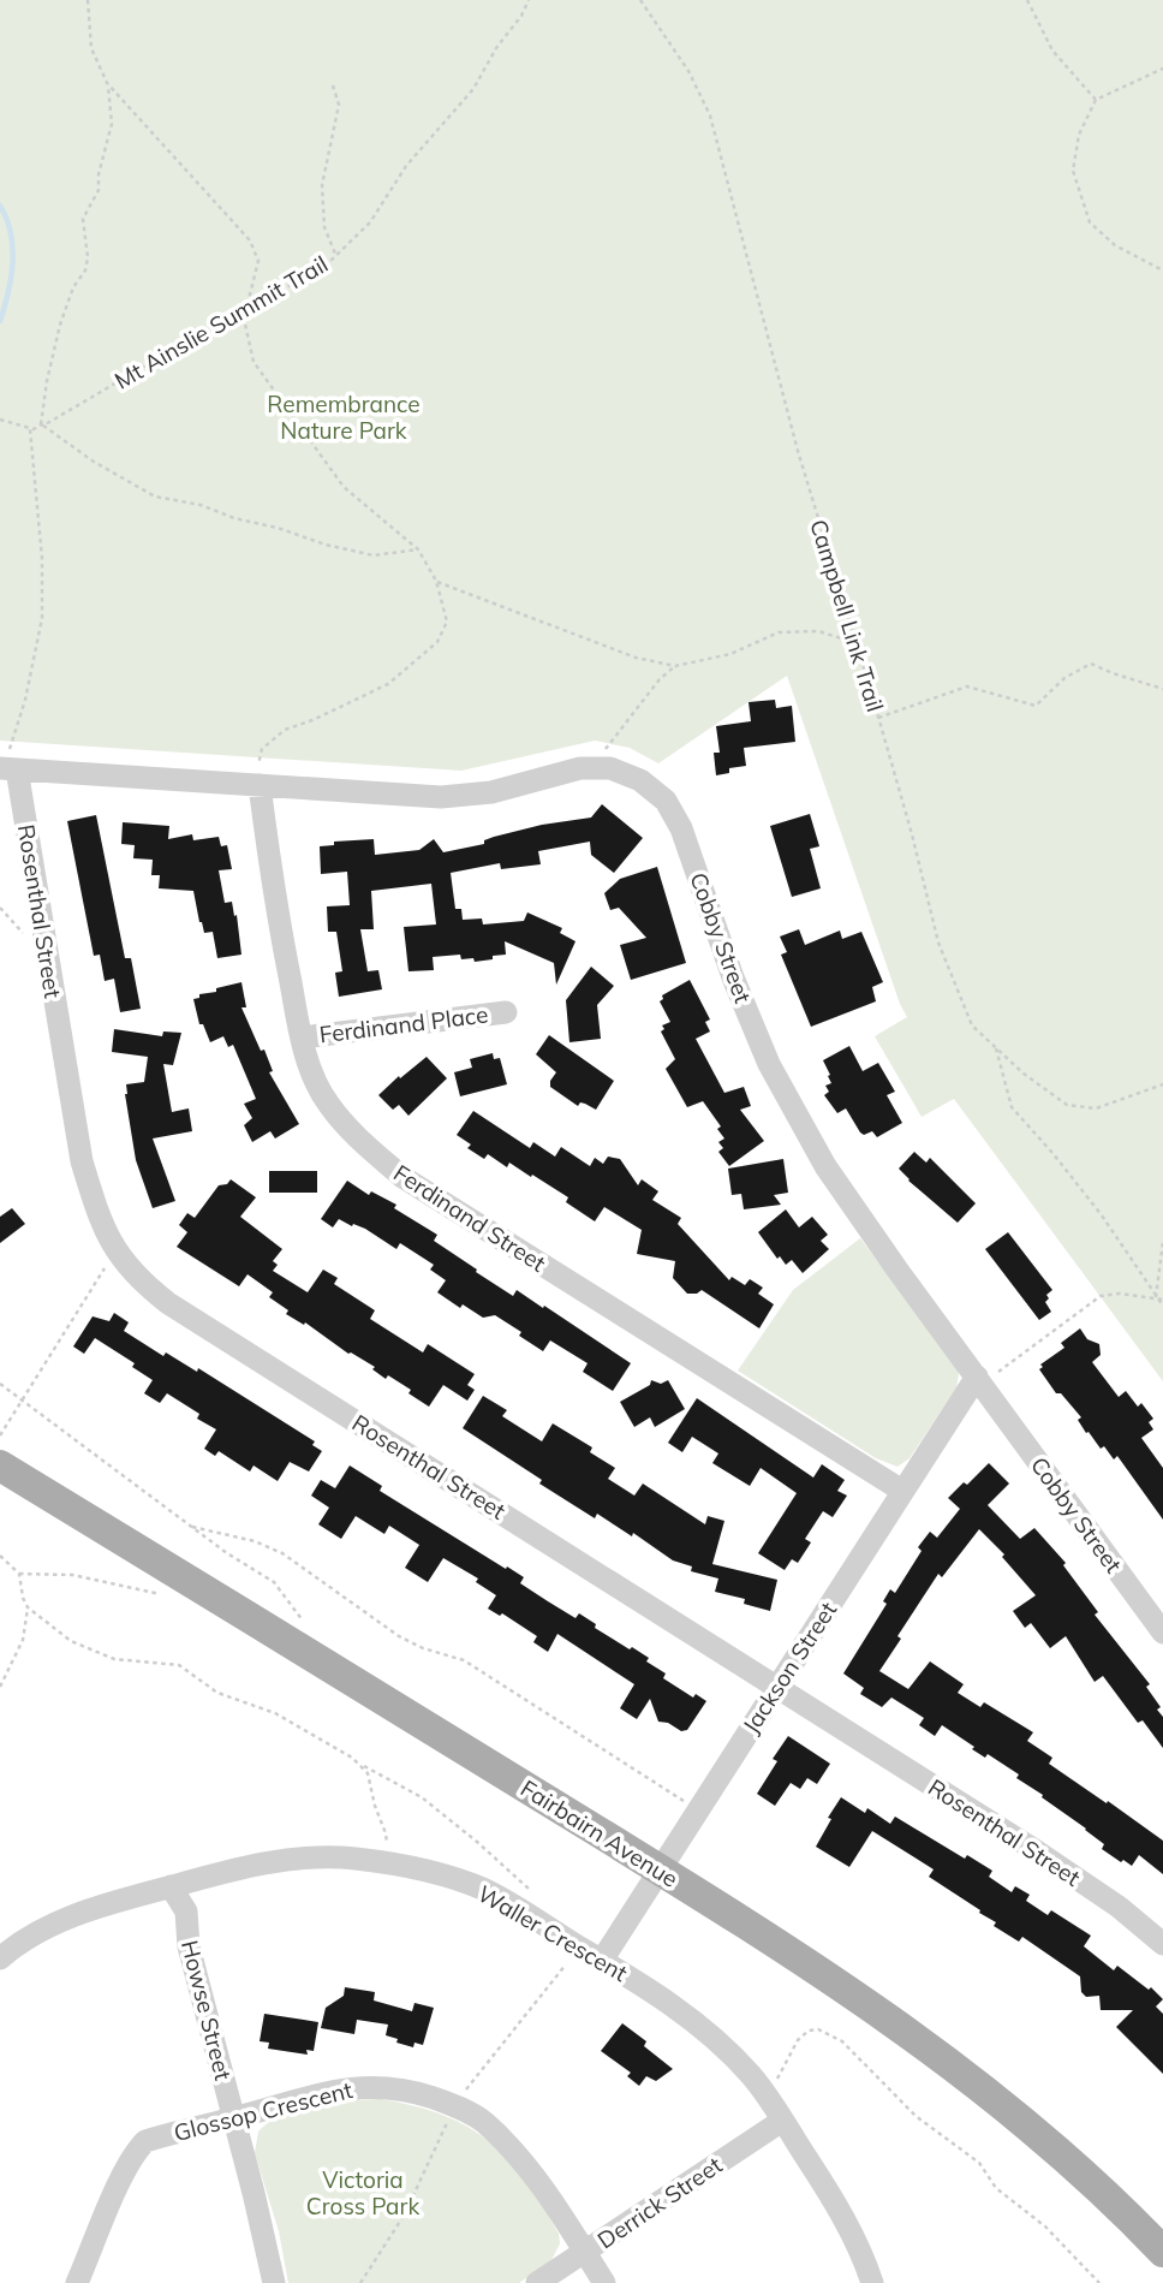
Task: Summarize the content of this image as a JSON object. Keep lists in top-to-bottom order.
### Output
{
  "streets": {
    "main road": ["Fairbairn Avenue"],
    "street": [
      "Rosenthal Street",
      "Cobby Street",
      "Ferdinand Place",
      "Ferdinand Street",
      "Jackson Street",
      "Waller Crescent",
      "Howse Street",
      "Glossop Crescent",
      "Derrick Street"
    ],
    "path": ["Mt Ainslie Summit Trail", "Campbell Link Trail"]
  },
  "crossings": [
    ["Rosenthal Street", "Cobby Street"],
    ["Rosenthal Street", "Jackson Street"],
    ["Cobby Street", "Ferdinand Street"],
    ["Cobby Street", "Jackson Street"],
    ["Ferdinand Place", "Ferdinand Street"],
    ["Ferdinand Street", "Jackson Street"],
    ["Jackson Street", "Waller Crescent"],
    ["Waller Crescent", "Howse Street"],
    ["Waller Crescent", "Derrick Street"],
    ["Howse Street", "Glossop Crescent"],
    ["Glossop Crescent", "Derrick Street"]
  ],
  "parks": ["Remembrance Nature Park", "Victoria Cross Park"]
}
